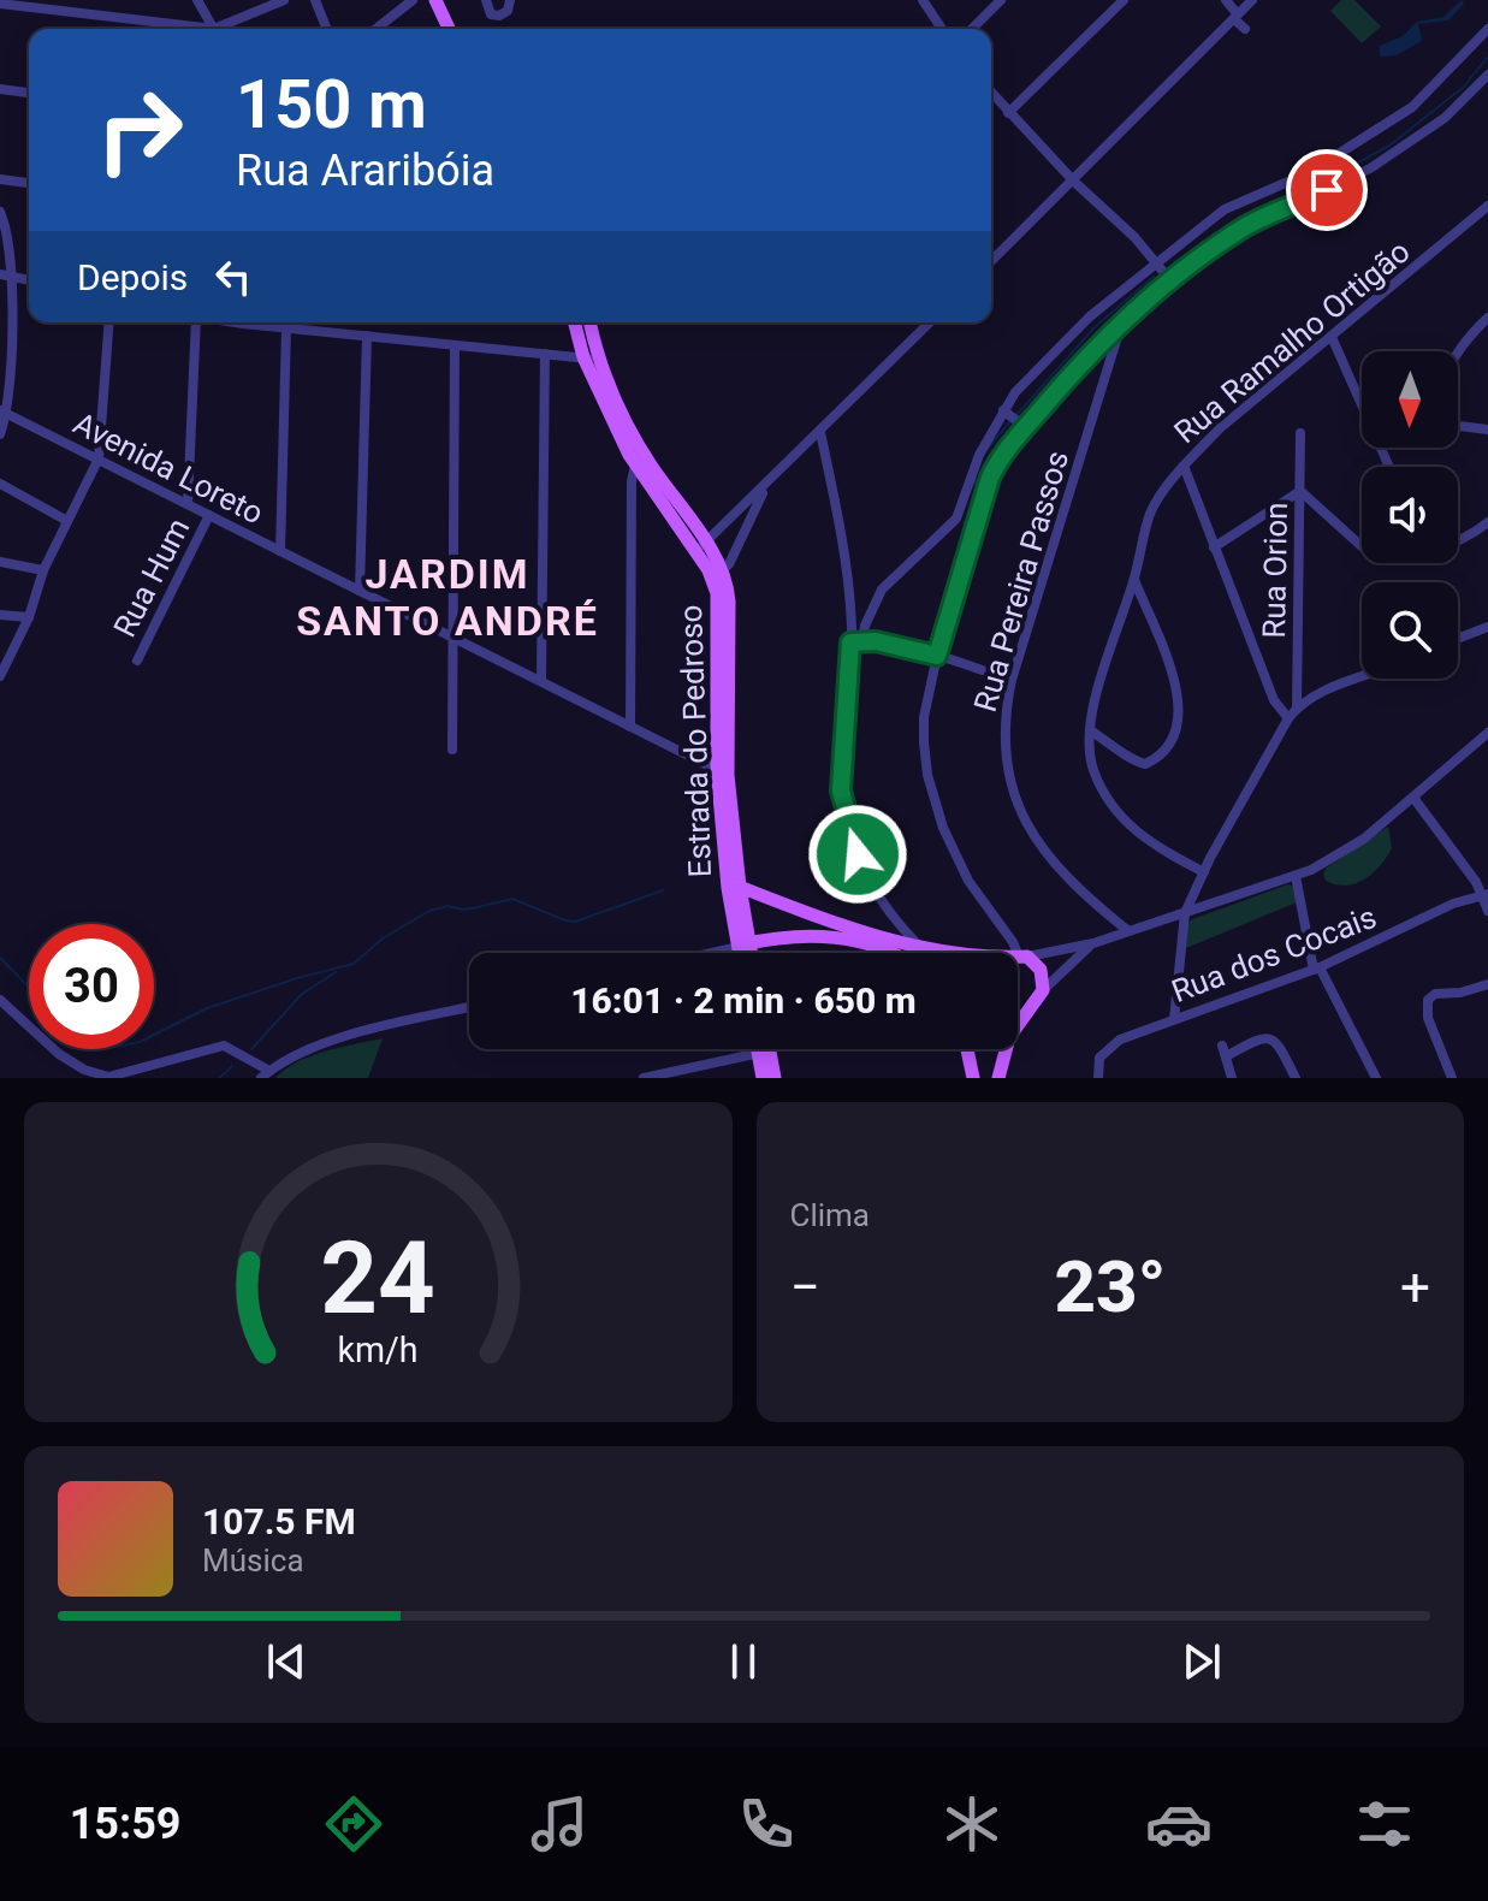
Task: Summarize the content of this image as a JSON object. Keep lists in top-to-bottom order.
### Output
{
  "streets": {
    "main road": ["Estrada do Pedroso"],
    "street": [
      "Rua Ramalho Ortigão",
      "Avenida Loreto",
      "Rua Orion",
      "Rua Hum",
      "Rua Pereira Passos",
      "Rua dos Cocais"
    ]
  },
  "crossings": [
    ["Avenida Loreto", "Rua Hum"],
    ["Avenida Loreto", "Estrada do Pedroso"]
  ],
  "districts": ["JARDIM SANTO ANDRÉ"],
  "north": "bottom",
  "page": {
    "turn": ["150 m", "Rua Araribóia"],
    "then": "Depois",
    "limit": "30",
    "trip": "16:01 · 2 min · 650 m",
    "tile": "Clima",
    "heat": ["−", "23°", "+"],
    "song": ["107.5 FM", "Música"],
    "tabs": "15:59",
    "gauge": ["24", "km/h"]
  }
}
